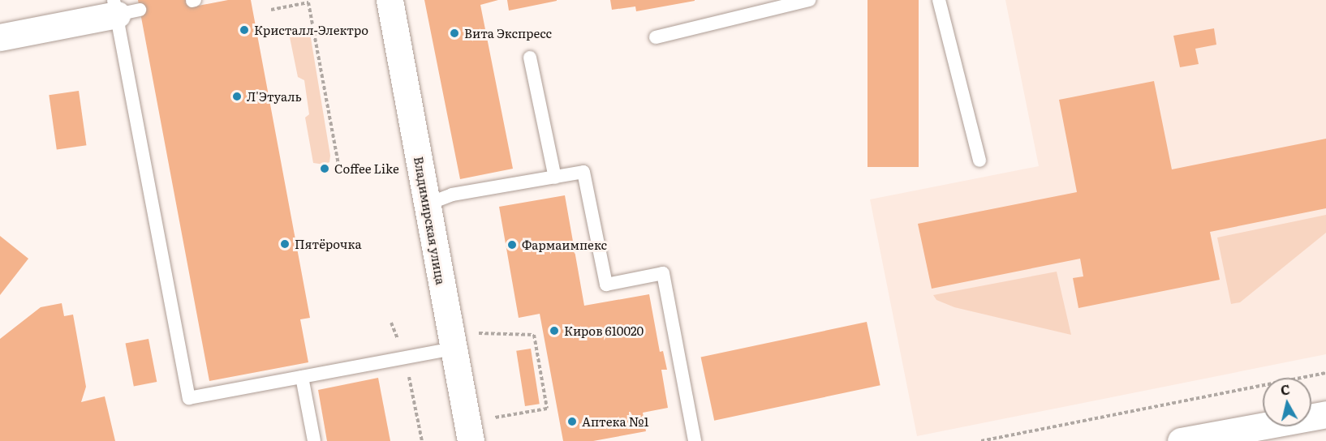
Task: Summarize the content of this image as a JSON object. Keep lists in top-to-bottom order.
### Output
{
  "streets": {
    "main road": ["Владимирская улица"]
  },
  "places": [
    "Кристалл-Электро",
    "Вита Экспресс",
    "Л'Этуаль",
    "Coffee Like",
    "Пятёрочка",
    "Фармаимпекс",
    "Киров 610020",
    "Аптека №1"
  ],
  "north": "top"
}
